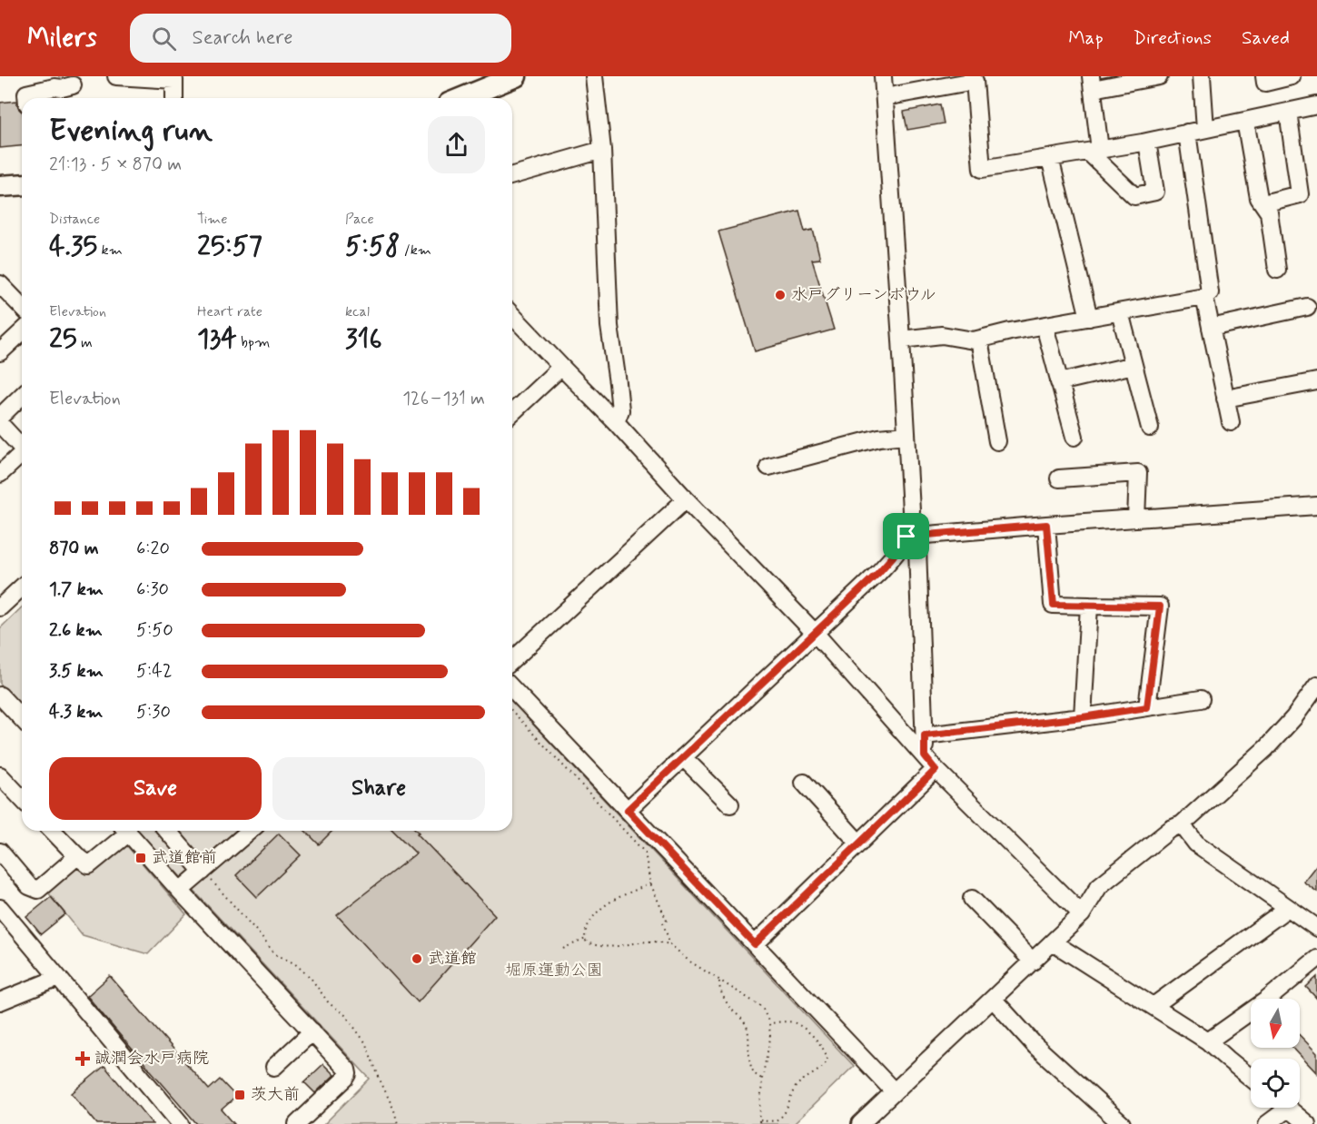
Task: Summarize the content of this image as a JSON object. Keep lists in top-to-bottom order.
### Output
{
  "parks": ["堀原運動公園"],
  "places": {
    "other": ["水戸グリーンボウル", "武道館"],
    "transit": ["武道館前", "茨大前"],
    "health": ["誠潤会水戸病院"]
  },
  "north": "bottom",
  "page": {
    "header": "Milers",
    "search": "Search here",
    "nav": ["Map", "Directions", "Saved"],
    "heading": ["Evening run", "21:13 · 5 × 870 m"],
    "stats": [
      ["Distance", "4.35 km"],
      ["Time", "25:57"],
      ["Pace", "5:58 /km"],
      ["Elevation", "25 m"],
      ["Heart rate", "134 bpm"],
      ["kcal", "316"]
    ],
    "chart": ["Elevation", "126–131 m"],
    "list": [
      {
        "name": "870 m",
        "note": "6:20"
      },
      {
        "name": "1.7 km",
        "note": "6:30"
      },
      {
        "name": "2.6 km",
        "note": "5:50"
      },
      {
        "name": "3.5 km",
        "note": "5:42"
      },
      {
        "name": "4.3 km",
        "note": "5:30"
      }
    ],
    "buttons": ["Save", "Share"]
  }
}
